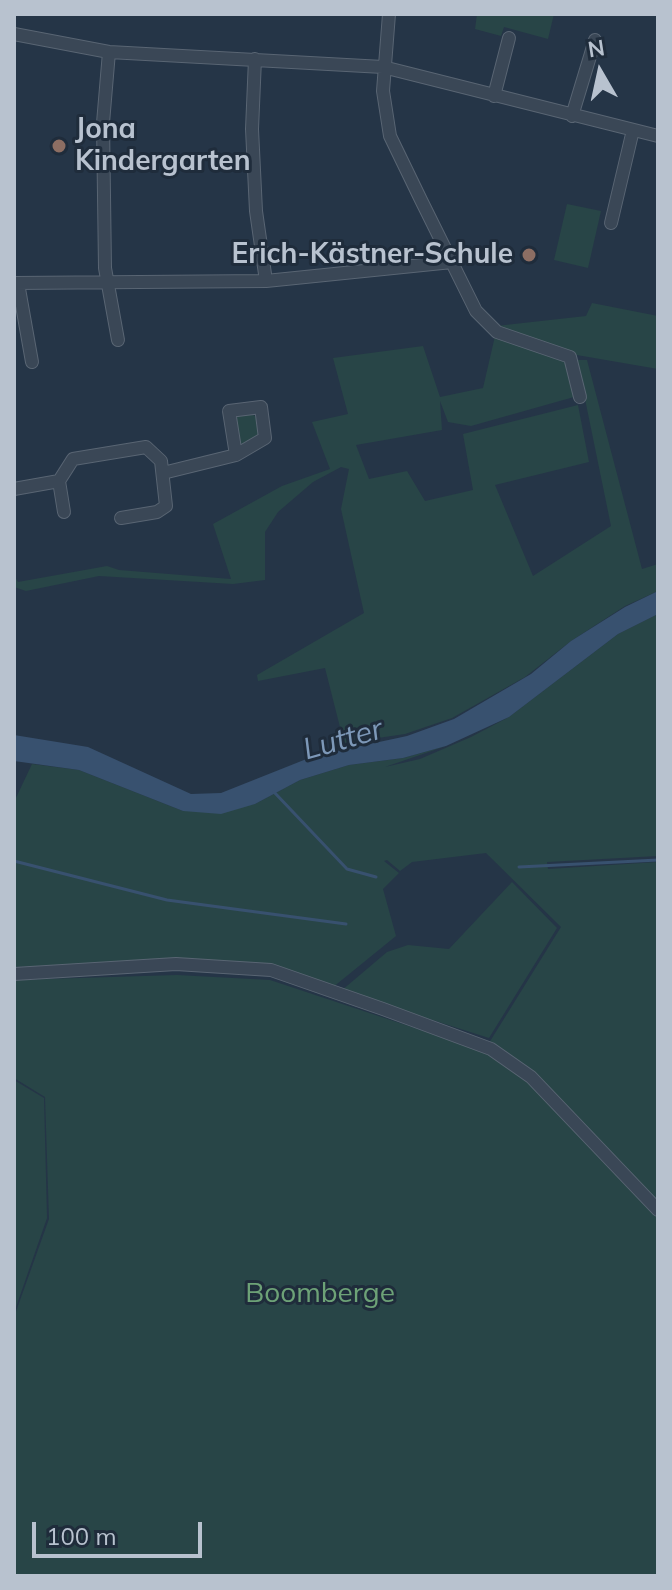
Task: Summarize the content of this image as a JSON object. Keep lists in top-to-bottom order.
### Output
{
  "water": ["Lutter"],
  "parks": ["Boomberge"],
  "places": ["Jona Kindergarten", "Erich-Kästner-Schule"],
  "scale_bar": "100 m",
  "north": "top"
}
